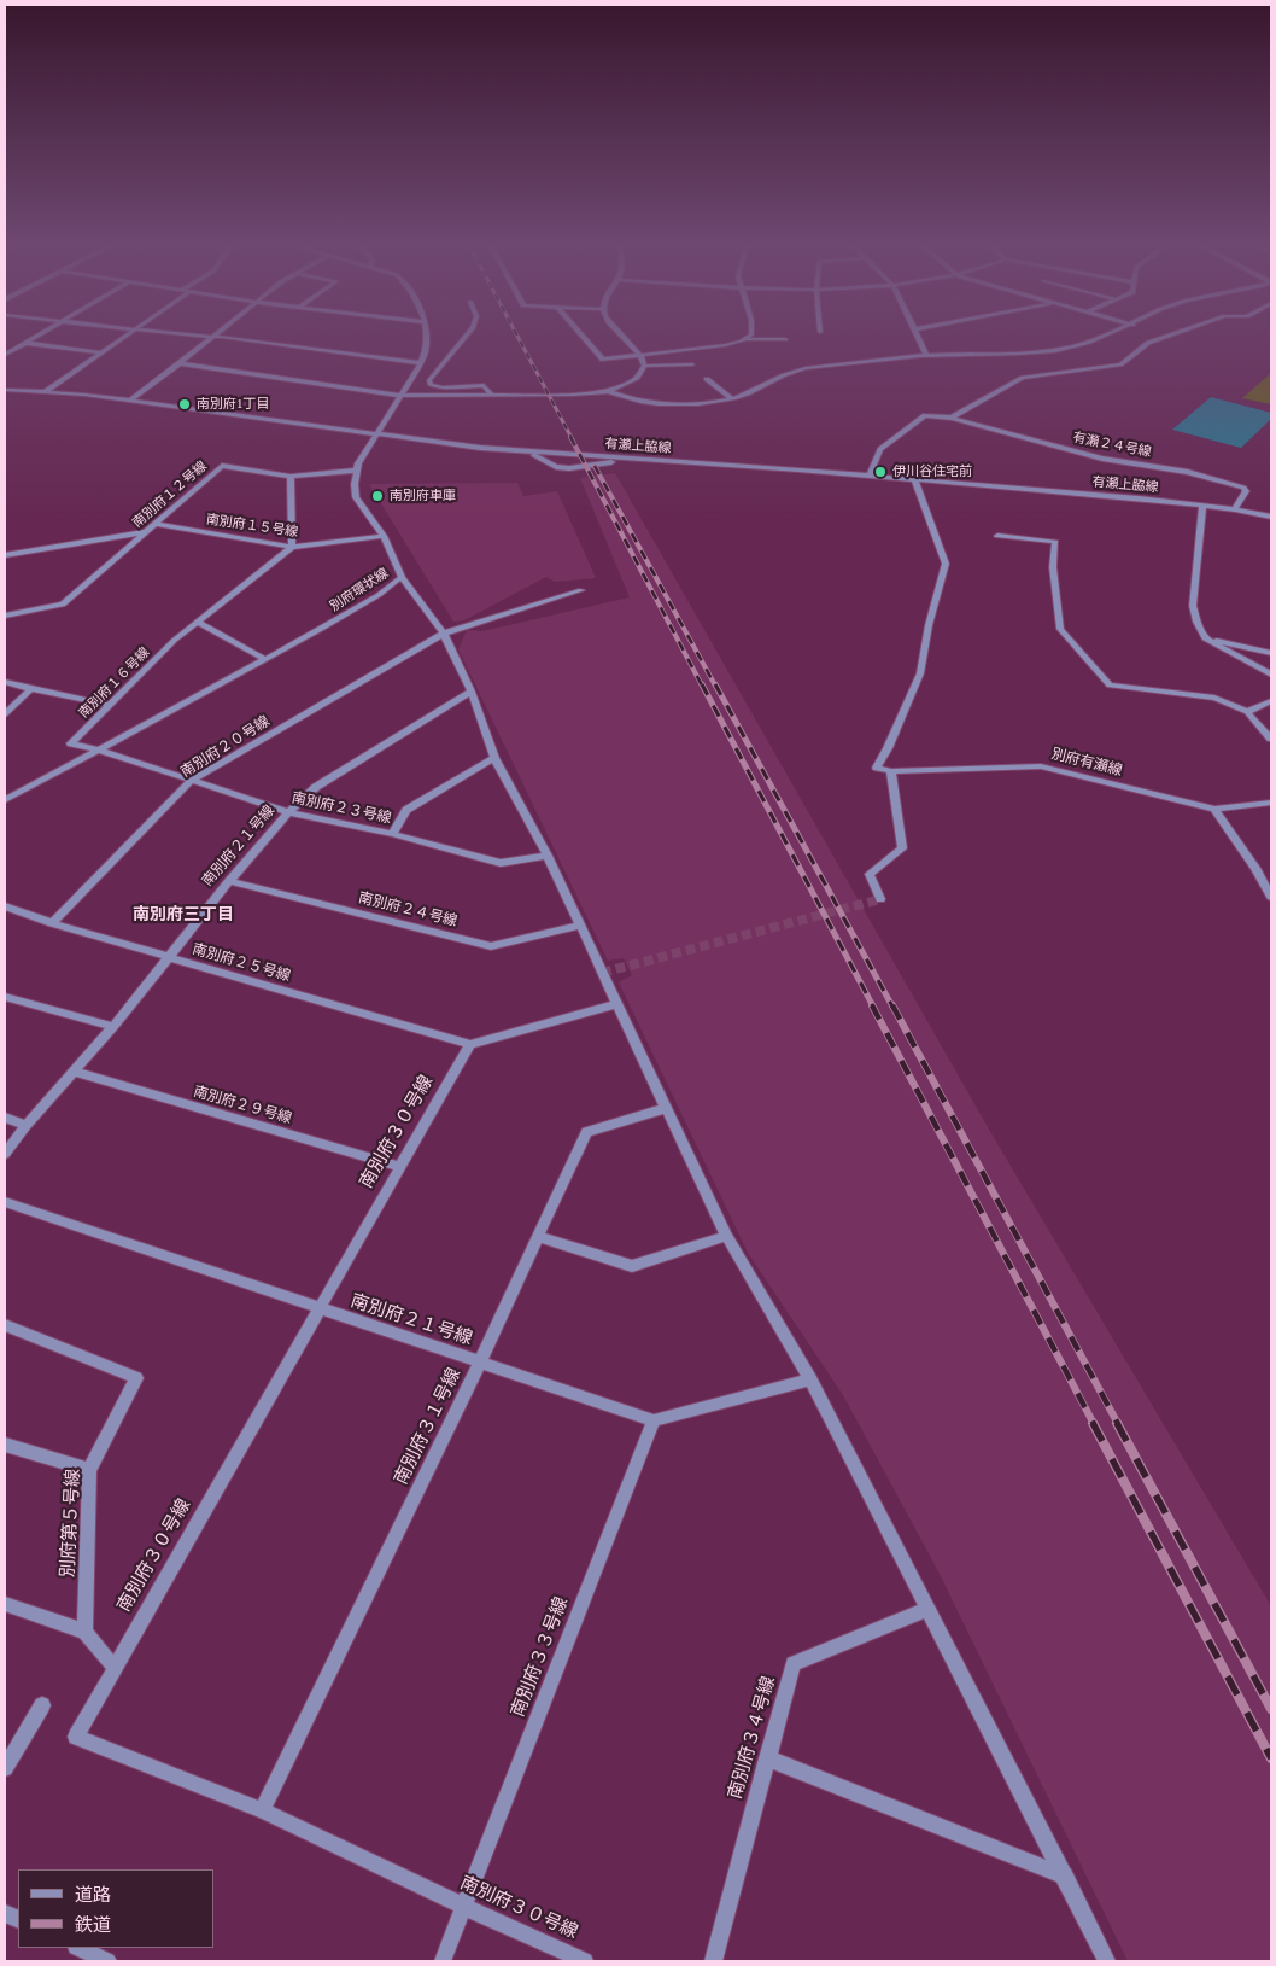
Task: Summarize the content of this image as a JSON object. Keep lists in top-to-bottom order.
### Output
{
  "streets": {
    "street": [
      "有瀬２４号線",
      "有瀬上脇線",
      "南別府１２号線",
      "南別府１５号線",
      "別府環状線",
      "南別府１６号線",
      "南別府２０号線",
      "別府有瀬線",
      "南別府２３号線",
      "南別府２１号線",
      "南別府２４号線",
      "南別府２５号線",
      "南別府２９号線",
      "南別府３０号線",
      "南別府３１号線",
      "別府第５号線",
      "南別府３３号線",
      "南別府３４号線"
    ]
  },
  "crossings": [
    ["有瀬２４号線", "有瀬上脇線"],
    ["南別府１２号線", "南別府１５号線"],
    ["南別府１５号線", "別府環状線"],
    ["別府環状線", "南別府１６号線"],
    ["別府環状線", "南別府２３号線"],
    ["南別府１６号線", "南別府２３号線"],
    ["南別府２０号線", "南別府２３号線"],
    ["南別府２０号線", "南別府２５号線"],
    ["南別府２３号線", "南別府２１号線"],
    ["南別府２１号線", "南別府２４号線"],
    ["南別府２１号線", "南別府２５号線"],
    ["南別府２１号線", "南別府２９号線"],
    ["南別府２１号線", "南別府３０号線"],
    ["南別府２１号線", "南別府３１号線"],
    ["南別府２１号線", "南別府３３号線"],
    ["南別府２５号線", "南別府３０号線"],
    ["南別府２９号線", "南別府３０号線"],
    ["南別府３０号線", "南別府３１号線"],
    ["南別府３０号線", "南別府３３号線"]
  ],
  "districts": ["南別府三丁目"],
  "places": ["南別府1丁目", "伊川谷住宅前", "南別府車庫"],
  "legend": ["道路", "鉄道"]
}
